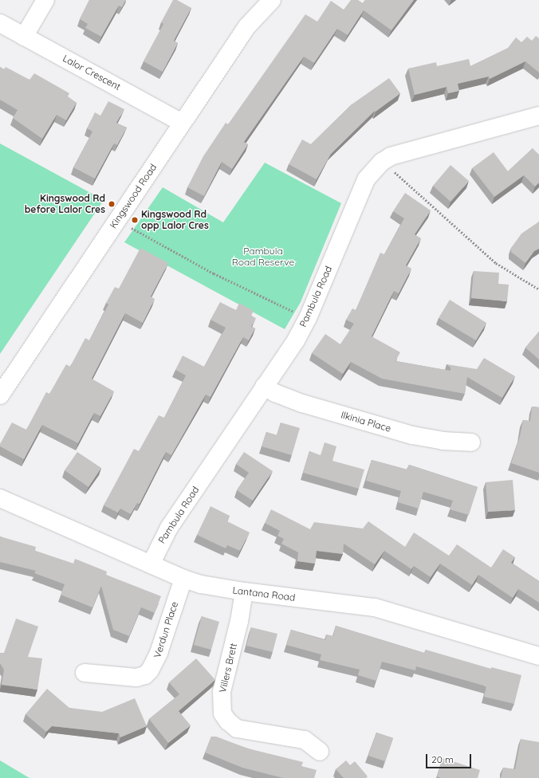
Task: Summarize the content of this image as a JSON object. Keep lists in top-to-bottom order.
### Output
{
  "streets": {
    "street": [
      "Lalor Crescent",
      "Kingswood Road",
      "Pambula Road",
      "Ilkinia Place",
      "Lantana Road",
      "Verdun Place",
      "Villers Brett"
    ]
  },
  "crossings": [
    ["Lalor Crescent", "Kingswood Road"],
    ["Pambula Road", "Ilkinia Place"],
    ["Pambula Road", "Lantana Road"],
    ["Lantana Road", "Verdun Place"],
    ["Lantana Road", "Villers Brett"]
  ],
  "parks": ["Pambula Road Reserve"],
  "places": ["Kingswood Rd before Lalor Cres", "Kingswood Rd opp Lalor Cres"],
  "scale_bar": "20 m"
}
